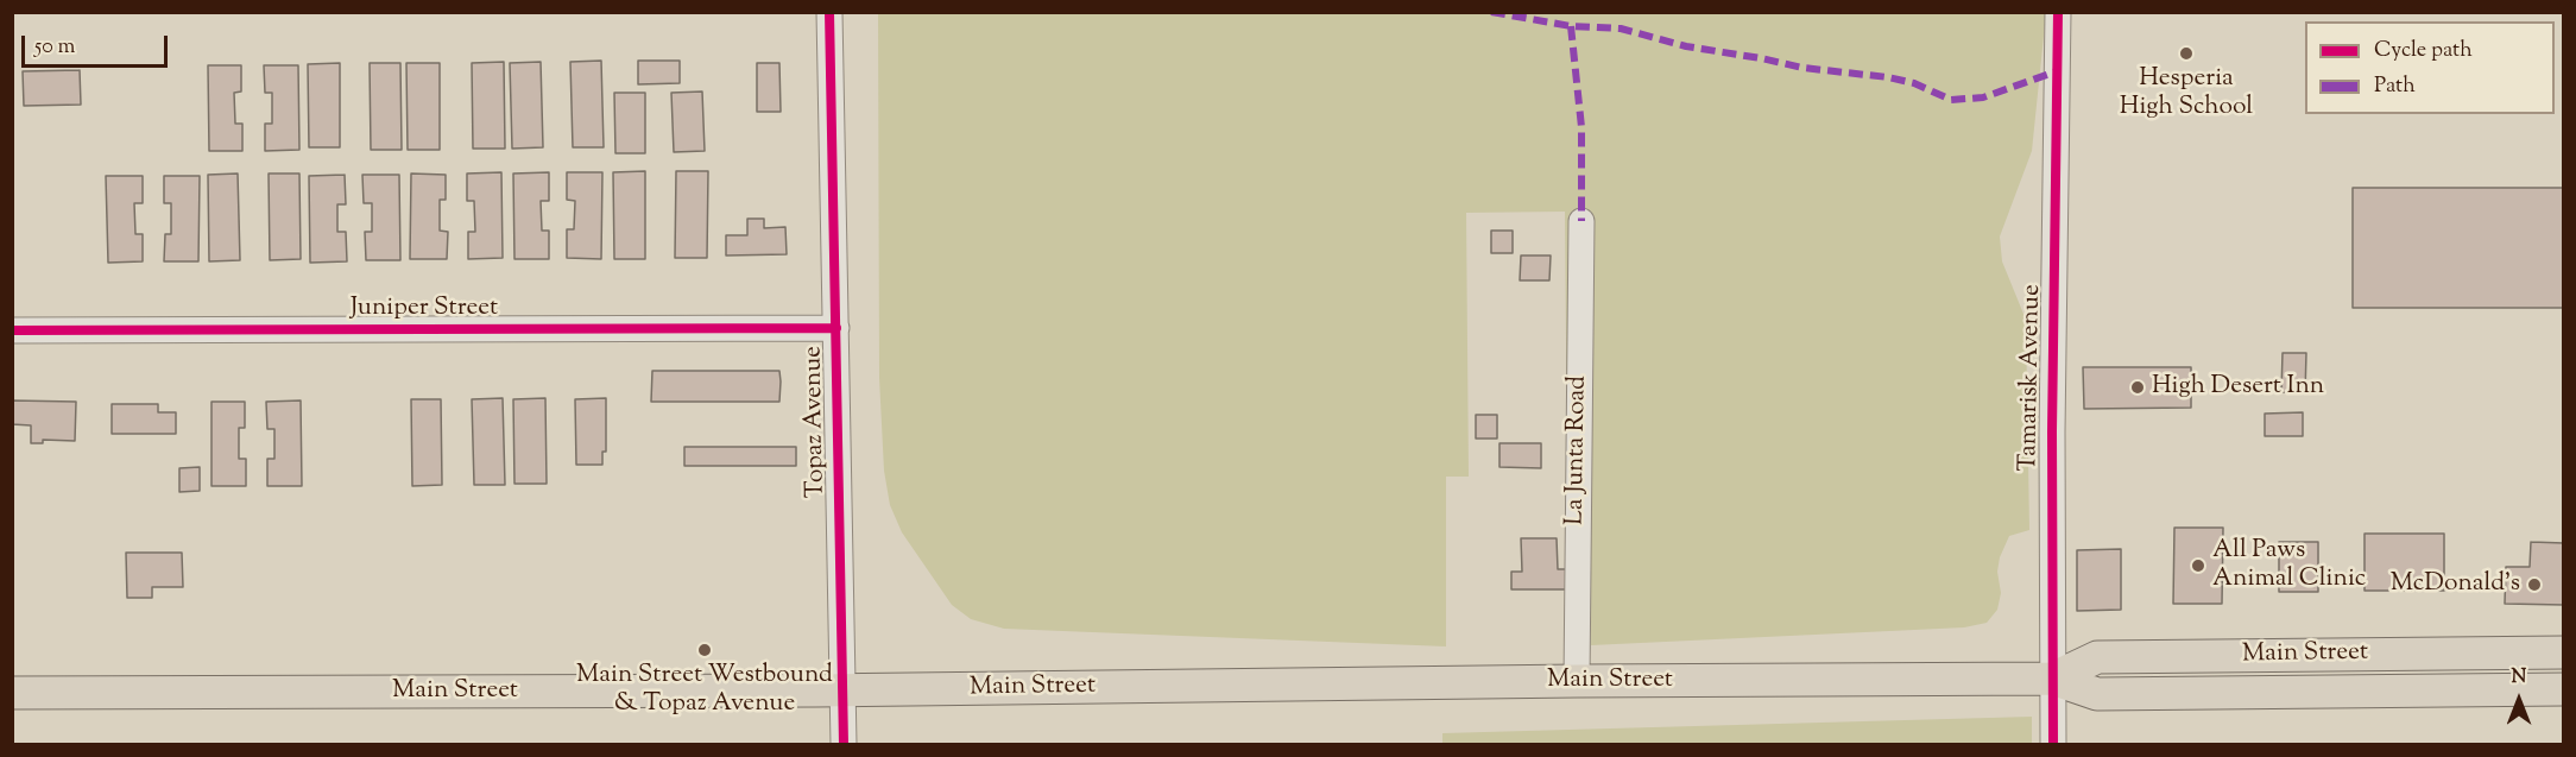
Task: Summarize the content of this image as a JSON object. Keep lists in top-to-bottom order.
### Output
{
  "streets": {
    "main road": ["Main Street"],
    "street": [
      "Juniper Street",
      "Tamarisk Avenue",
      "Topaz Avenue",
      "La Junta Road"
    ]
  },
  "crossings": [
    ["Juniper Street", "Topaz Avenue"],
    ["Tamarisk Avenue", "Main Street"],
    ["Topaz Avenue", "Main Street"],
    ["La Junta Road", "Main Street"]
  ],
  "places": [
    "Hesperia High School",
    "High Desert Inn",
    "All Paws Animal Clinic",
    "McDonald's",
    "Main Street Westbound & Topaz Avenue"
  ],
  "legend": ["Cycle path", "Path"],
  "scale_bar": "50 m",
  "north": "top"
}
